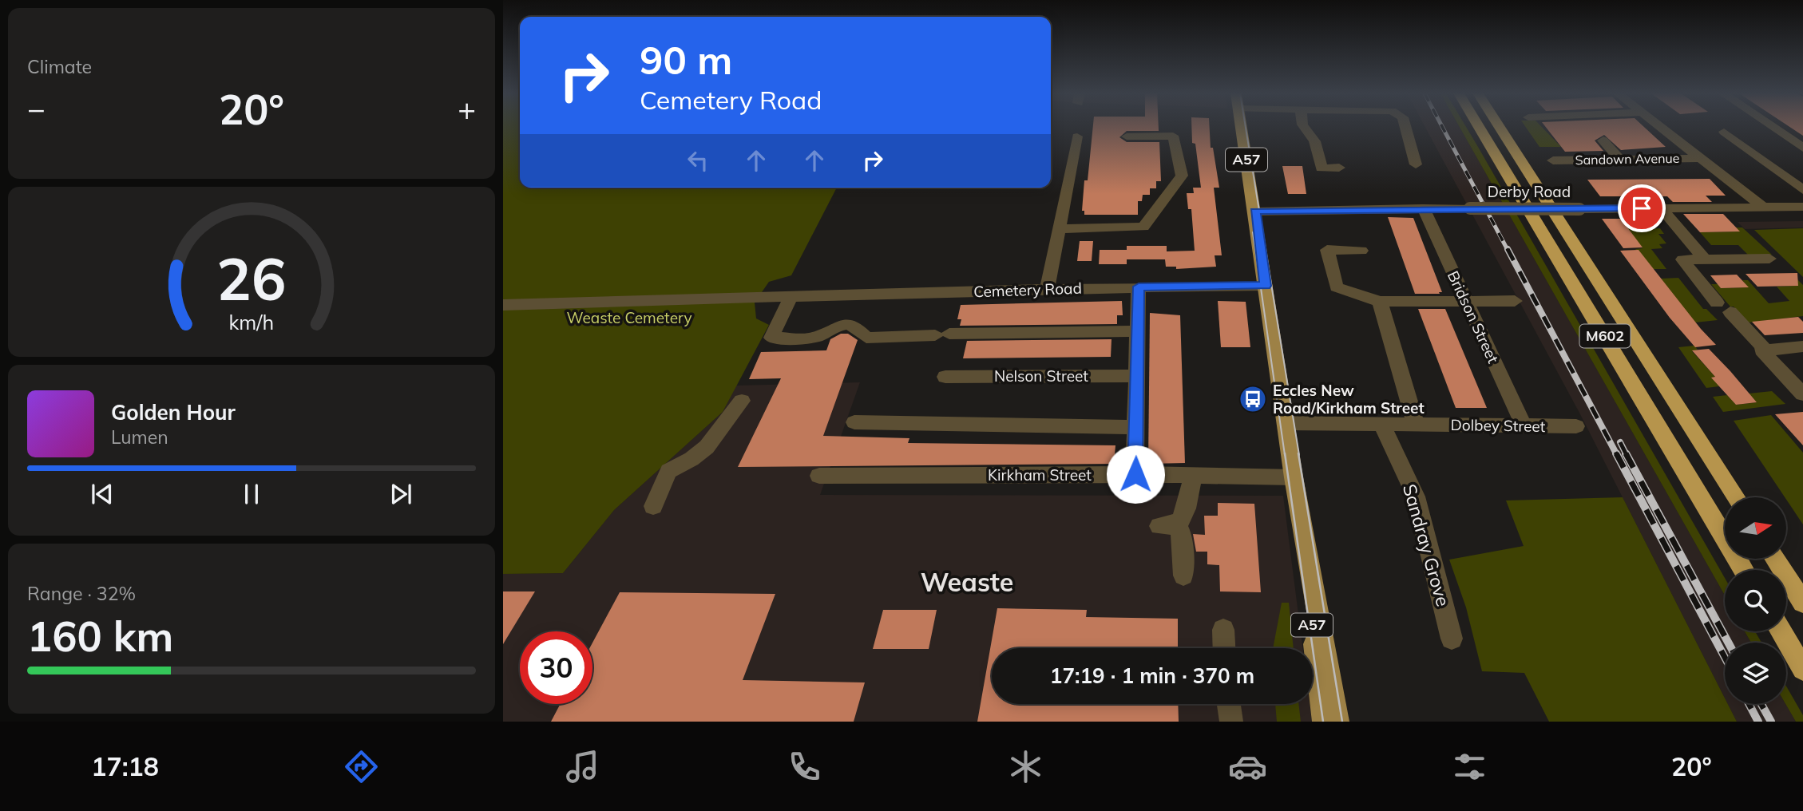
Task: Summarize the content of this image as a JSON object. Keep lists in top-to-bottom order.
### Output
{
  "streets": {
    "highway": ["M602"],
    "main road": ["A57"],
    "street": [
      "Sandown Avenue",
      "Derby Road",
      "Cemetery Road",
      "Bridson Street",
      "Nelson Street",
      "Dolbey Street",
      "Kirkham Street",
      "Sandray Grove"
    ]
  },
  "crossings": [
    ["A57", "Derby Road"],
    ["A57", "Cemetery Road"],
    ["A57", "Dolbey Street"],
    ["A57", "Kirkham Street"],
    ["Derby Road", "Bridson Street"],
    ["Bridson Street", "Dolbey Street"],
    ["Dolbey Street", "Sandray Grove"]
  ],
  "districts": ["Weaste"],
  "parks": ["Weaste Cemetery"],
  "places": {
    "bus stop": ["Eccles New Road/Kirkham Street"]
  },
  "north": "right",
  "page": {
    "tile": [
      "Climate",
      ["Range · 32%", "160 km"]
    ],
    "turn": ["90 m", "Cemetery Road"],
    "heat": ["−", "20°", "+"],
    "song": ["Golden Hour", "Lumen"],
    "limit": "30",
    "trip": "17:19 · 1 min · 370 m",
    "tabs": ["17:18", "20°"],
    "gauge": ["26", "km/h"]
  }
}
